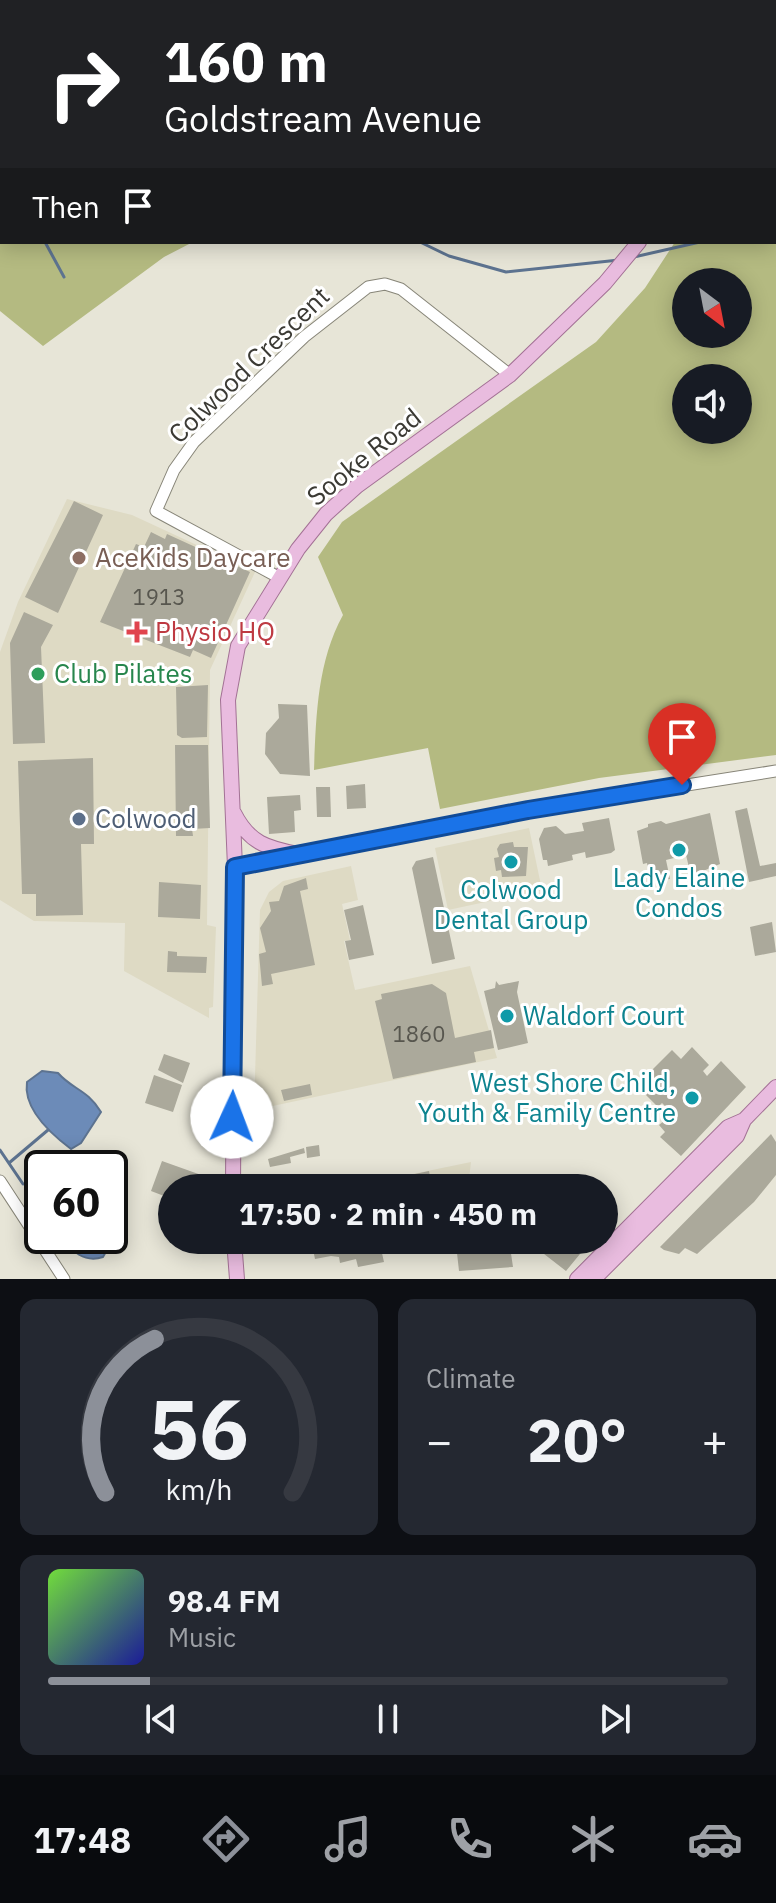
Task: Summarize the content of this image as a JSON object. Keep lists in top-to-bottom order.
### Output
{
  "streets": {
    "main road": ["Sooke Road"],
    "street": ["Colwood Crescent"]
  },
  "crossings": [
    ["Colwood Crescent", "Sooke Road"]
  ],
  "places": {
    "other": [
      "AceKids Daycare",
      "Club Pilates",
      "Colwood",
      "Lady Elaine Condos",
      "Colwood Dental Group",
      "Waldorf Court",
      "West Shore Child, Youth & Family Centre"
    ],
    "health": ["Physio HQ"]
  },
  "house_numbers": ["1913", "1860"],
  "north": "bottom right",
  "page": {
    "turn": ["160 m", "Goldstream Avenue"],
    "then": "Then",
    "limit": "60",
    "trip": "17:50 · 2 min · 450 m",
    "tile": "Climate",
    "heat": ["−", "20°", "+"],
    "song": ["98.4 FM", "Music"],
    "tabs": "17:48",
    "gauge": ["56", "km/h"]
  }
}
